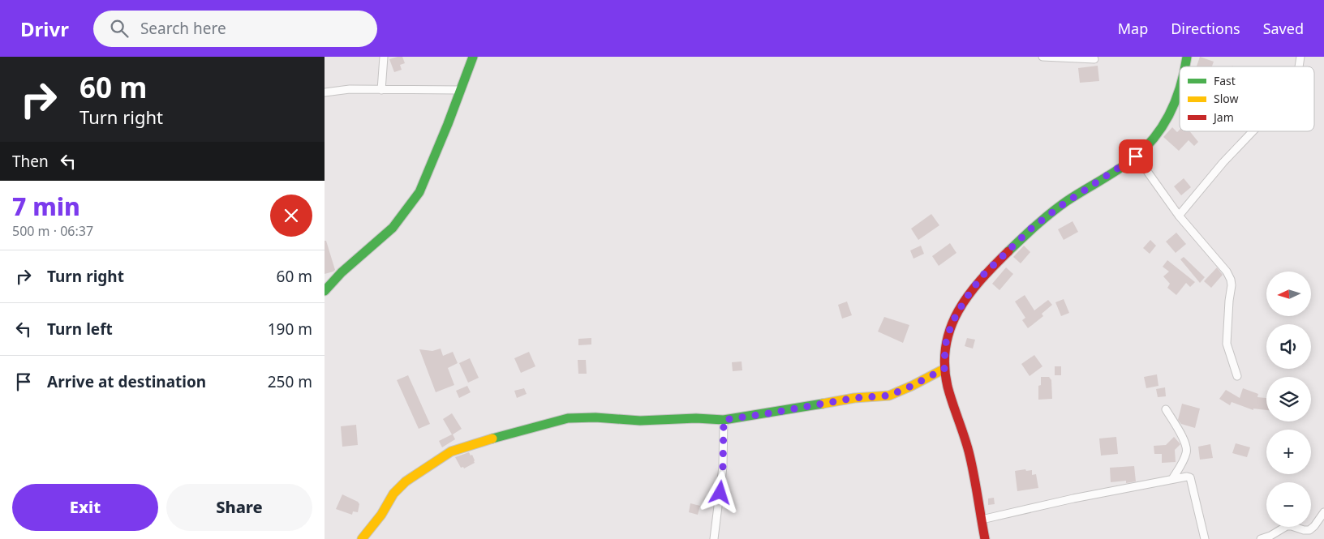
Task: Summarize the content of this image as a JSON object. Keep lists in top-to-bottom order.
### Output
{
  "legend": ["Fast", "Slow", "Jam"],
  "north": "left",
  "page": {
    "header": "Drivr",
    "search": "Search here",
    "nav": ["Map", "Directions", "Saved"],
    "turn": ["60 m", "Turn right"],
    "then": "Then",
    "heading": ["7 min", "500 m · 06:37"],
    "list": [
      {
        "name": "Turn right",
        "value": "60 m"
      },
      {
        "name": "Turn left",
        "value": "190 m"
      },
      {
        "name": "Arrive at destination",
        "value": "250 m"
      }
    ],
    "map_buttons": ["+", "−"],
    "buttons": ["Exit", "Share"]
  }
}
